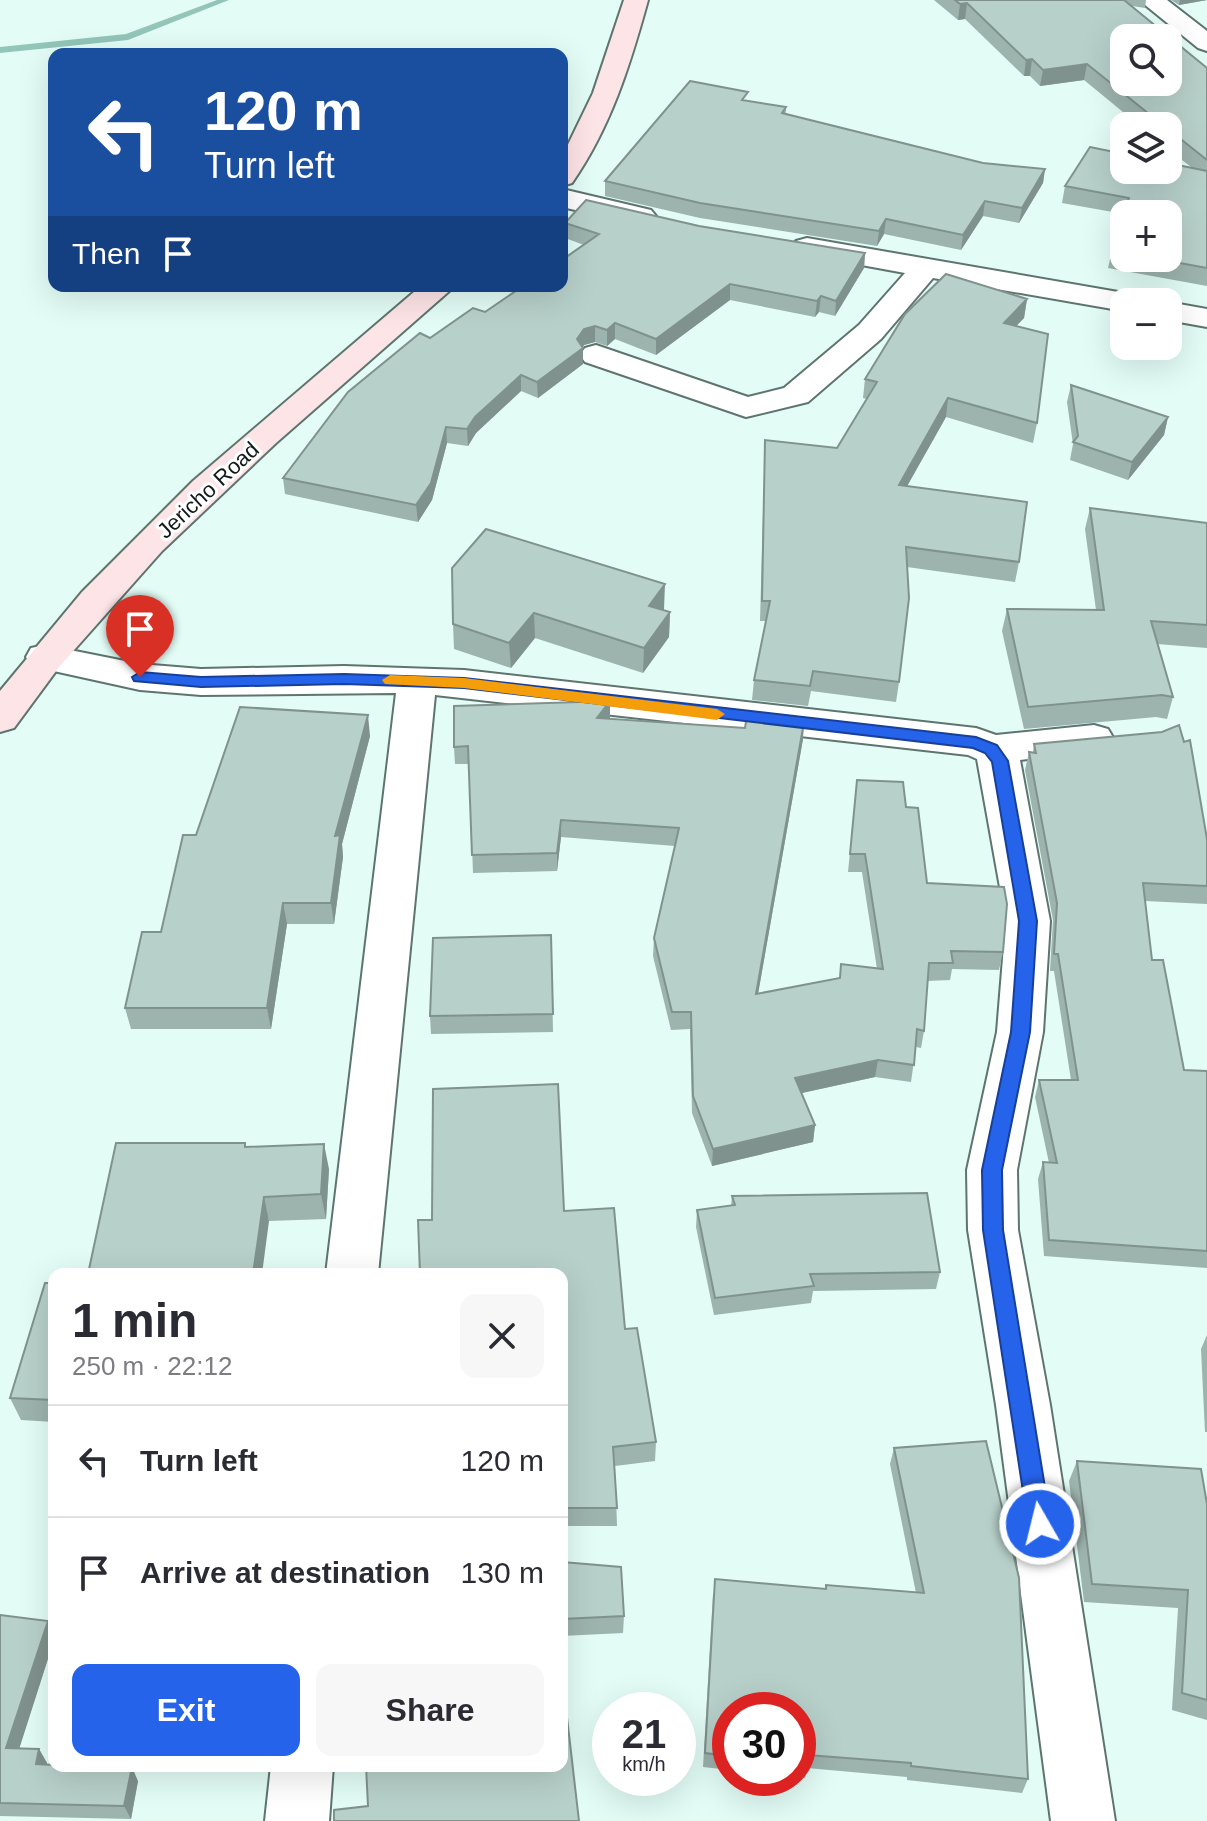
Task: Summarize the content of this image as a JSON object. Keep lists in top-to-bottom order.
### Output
{
  "streets": {
    "street": ["Jericho Road"]
  },
  "page": {
    "map_buttons": ["+", "−"],
    "turn": ["120 m", "Turn left"],
    "then": "Then",
    "heading": ["1 min", "250 m · 22:12"],
    "list": [
      {
        "name": "Turn left",
        "value": "120 m"
      },
      {
        "name": "Arrive at destination",
        "value": "130 m"
      }
    ],
    "buttons": ["Exit", "Share"],
    "speed": "21 km/h",
    "limit": "30"
  }
}
